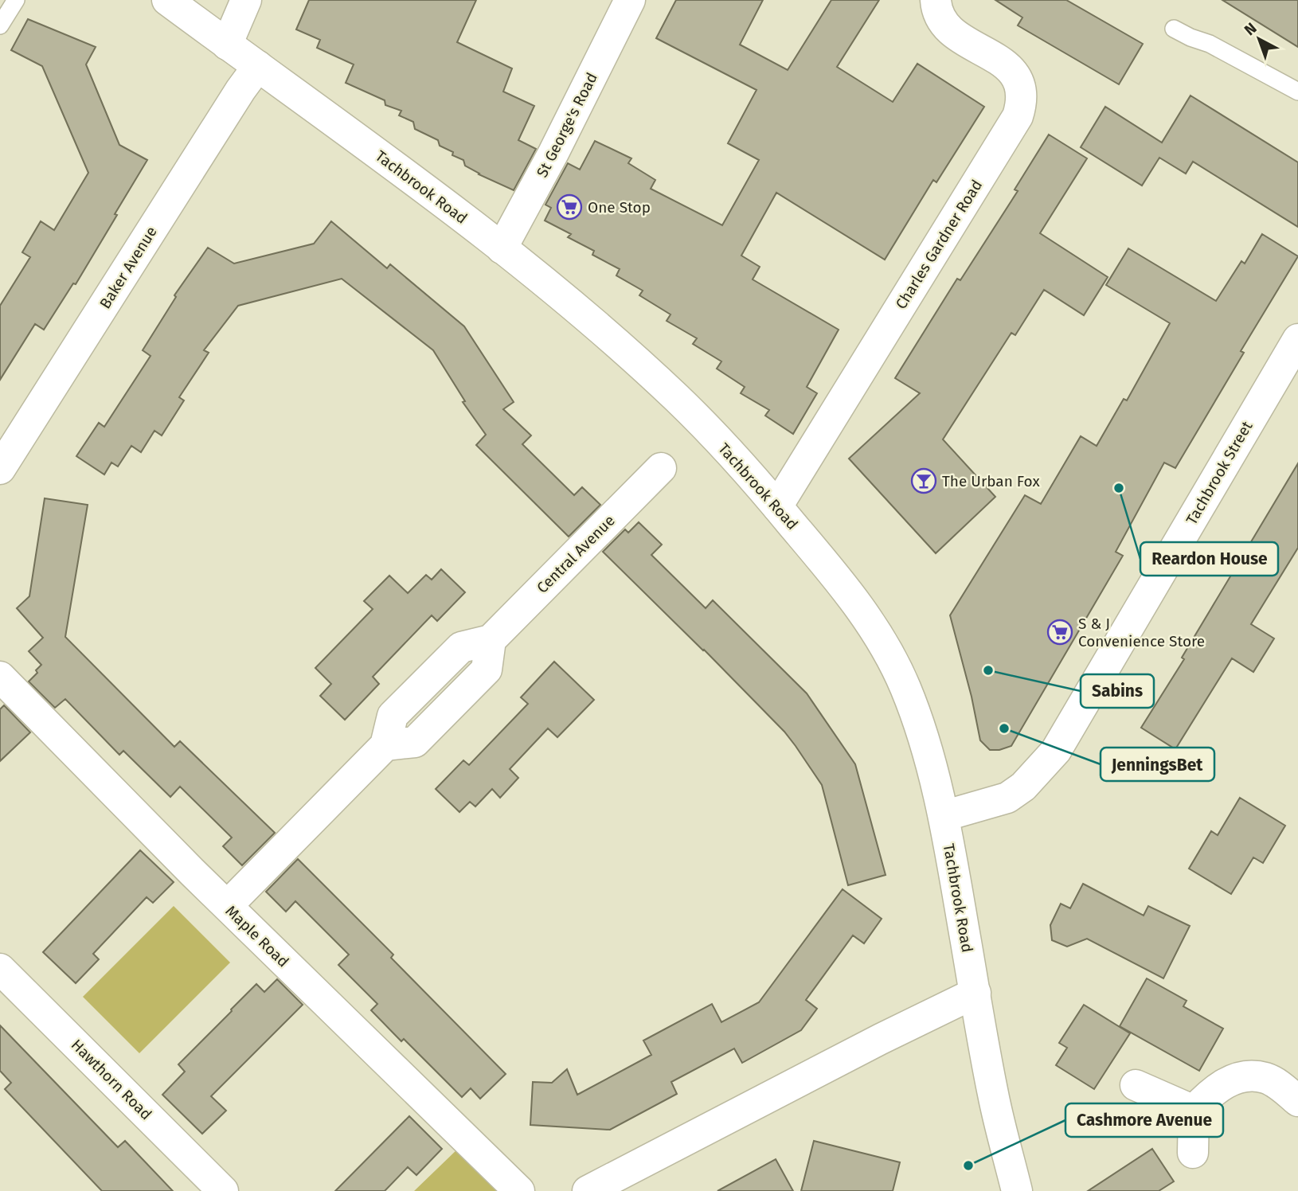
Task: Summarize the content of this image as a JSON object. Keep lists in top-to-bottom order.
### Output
{
  "streets": {
    "street": [
      "St George's Road",
      "Tachbrook Road",
      "Charles Gardner Road",
      "Baker Avenue",
      "Tachbrook Street",
      "Central Avenue",
      "Maple Road",
      "Hawthorn Road"
    ]
  },
  "crossings": [
    ["St George's Road", "Tachbrook Road"],
    ["Tachbrook Road", "Charles Gardner Road"],
    ["Tachbrook Road", "Baker Avenue"],
    ["Tachbrook Road", "Tachbrook Street"],
    ["Central Avenue", "Maple Road"]
  ],
  "places": {
    "supermarket": ["One Stop", "S & J Convenience Store"],
    "bar": ["The Urban Fox"],
    "other": [
      "Reardon House",
      "Sabins",
      "JenningsBet",
      "Cashmore Avenue"
    ]
  },
  "north": "top left"
}
